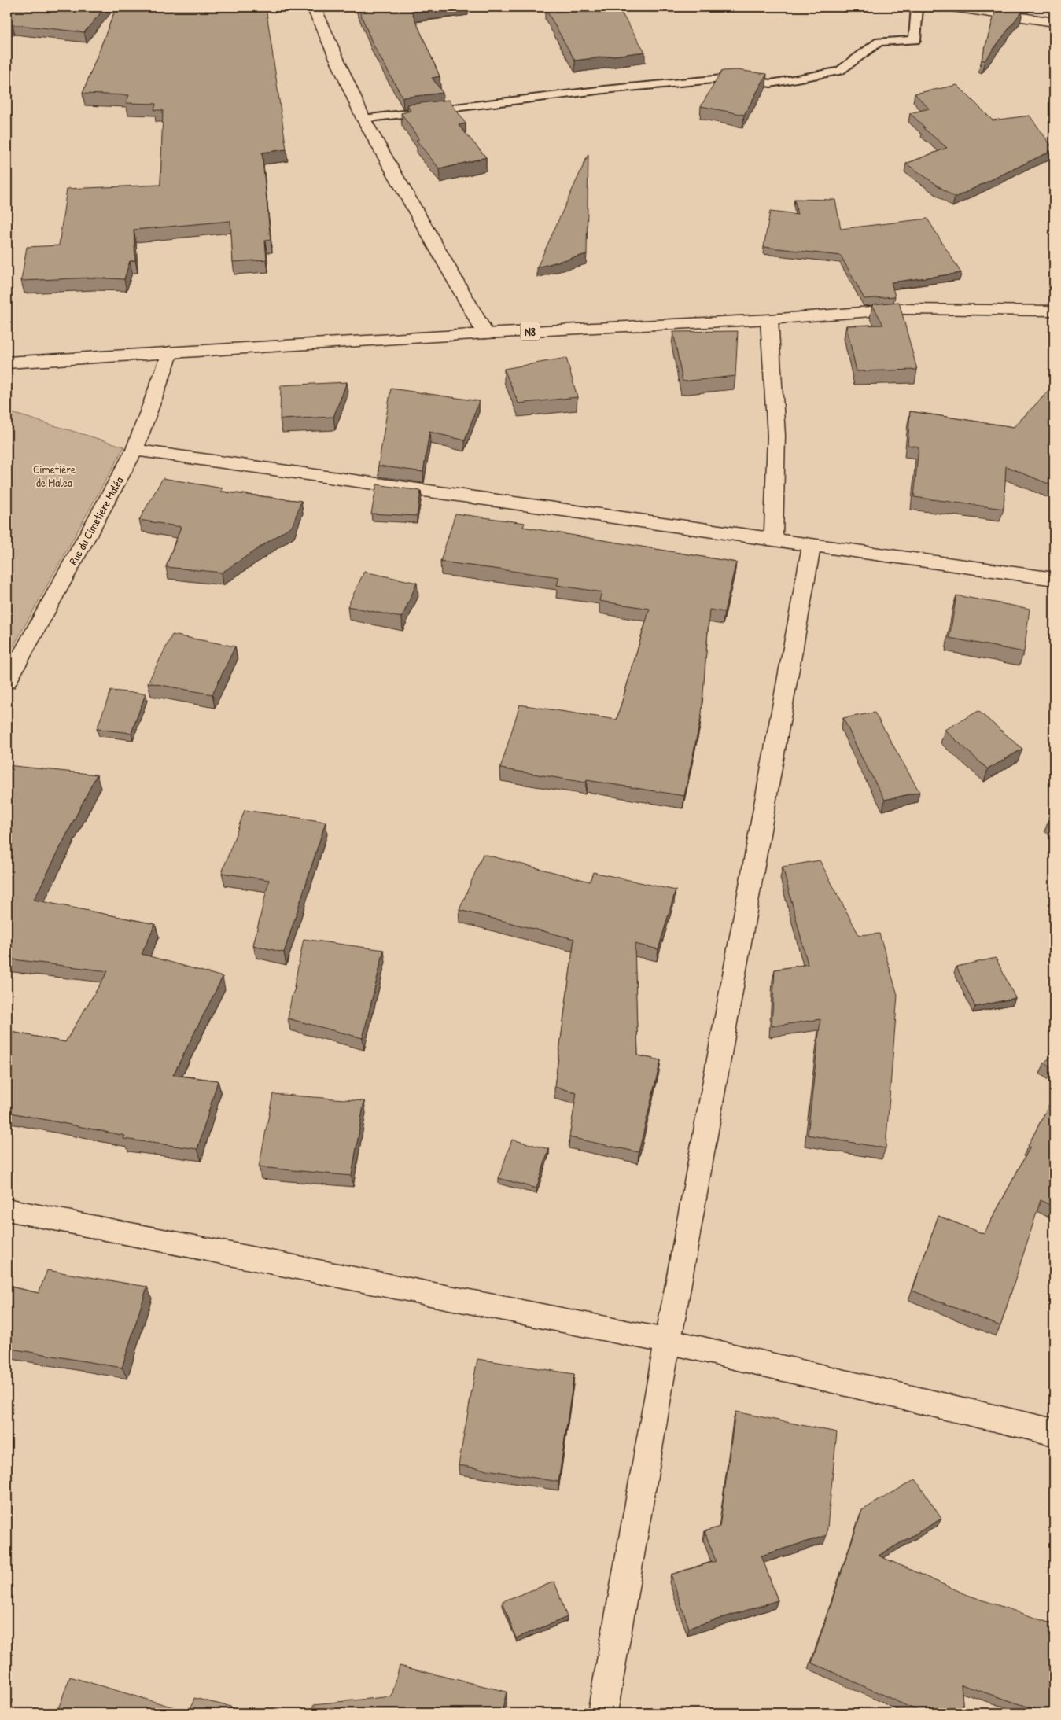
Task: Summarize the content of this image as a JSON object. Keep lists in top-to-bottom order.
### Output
{
  "streets": {
    "street": ["N8", "Rue du Cimetière Maléa"]
  },
  "crossings": [
    ["N8", "Rue du Cimetière Maléa"]
  ],
  "parks": ["Cimetière de Malea"]
}
